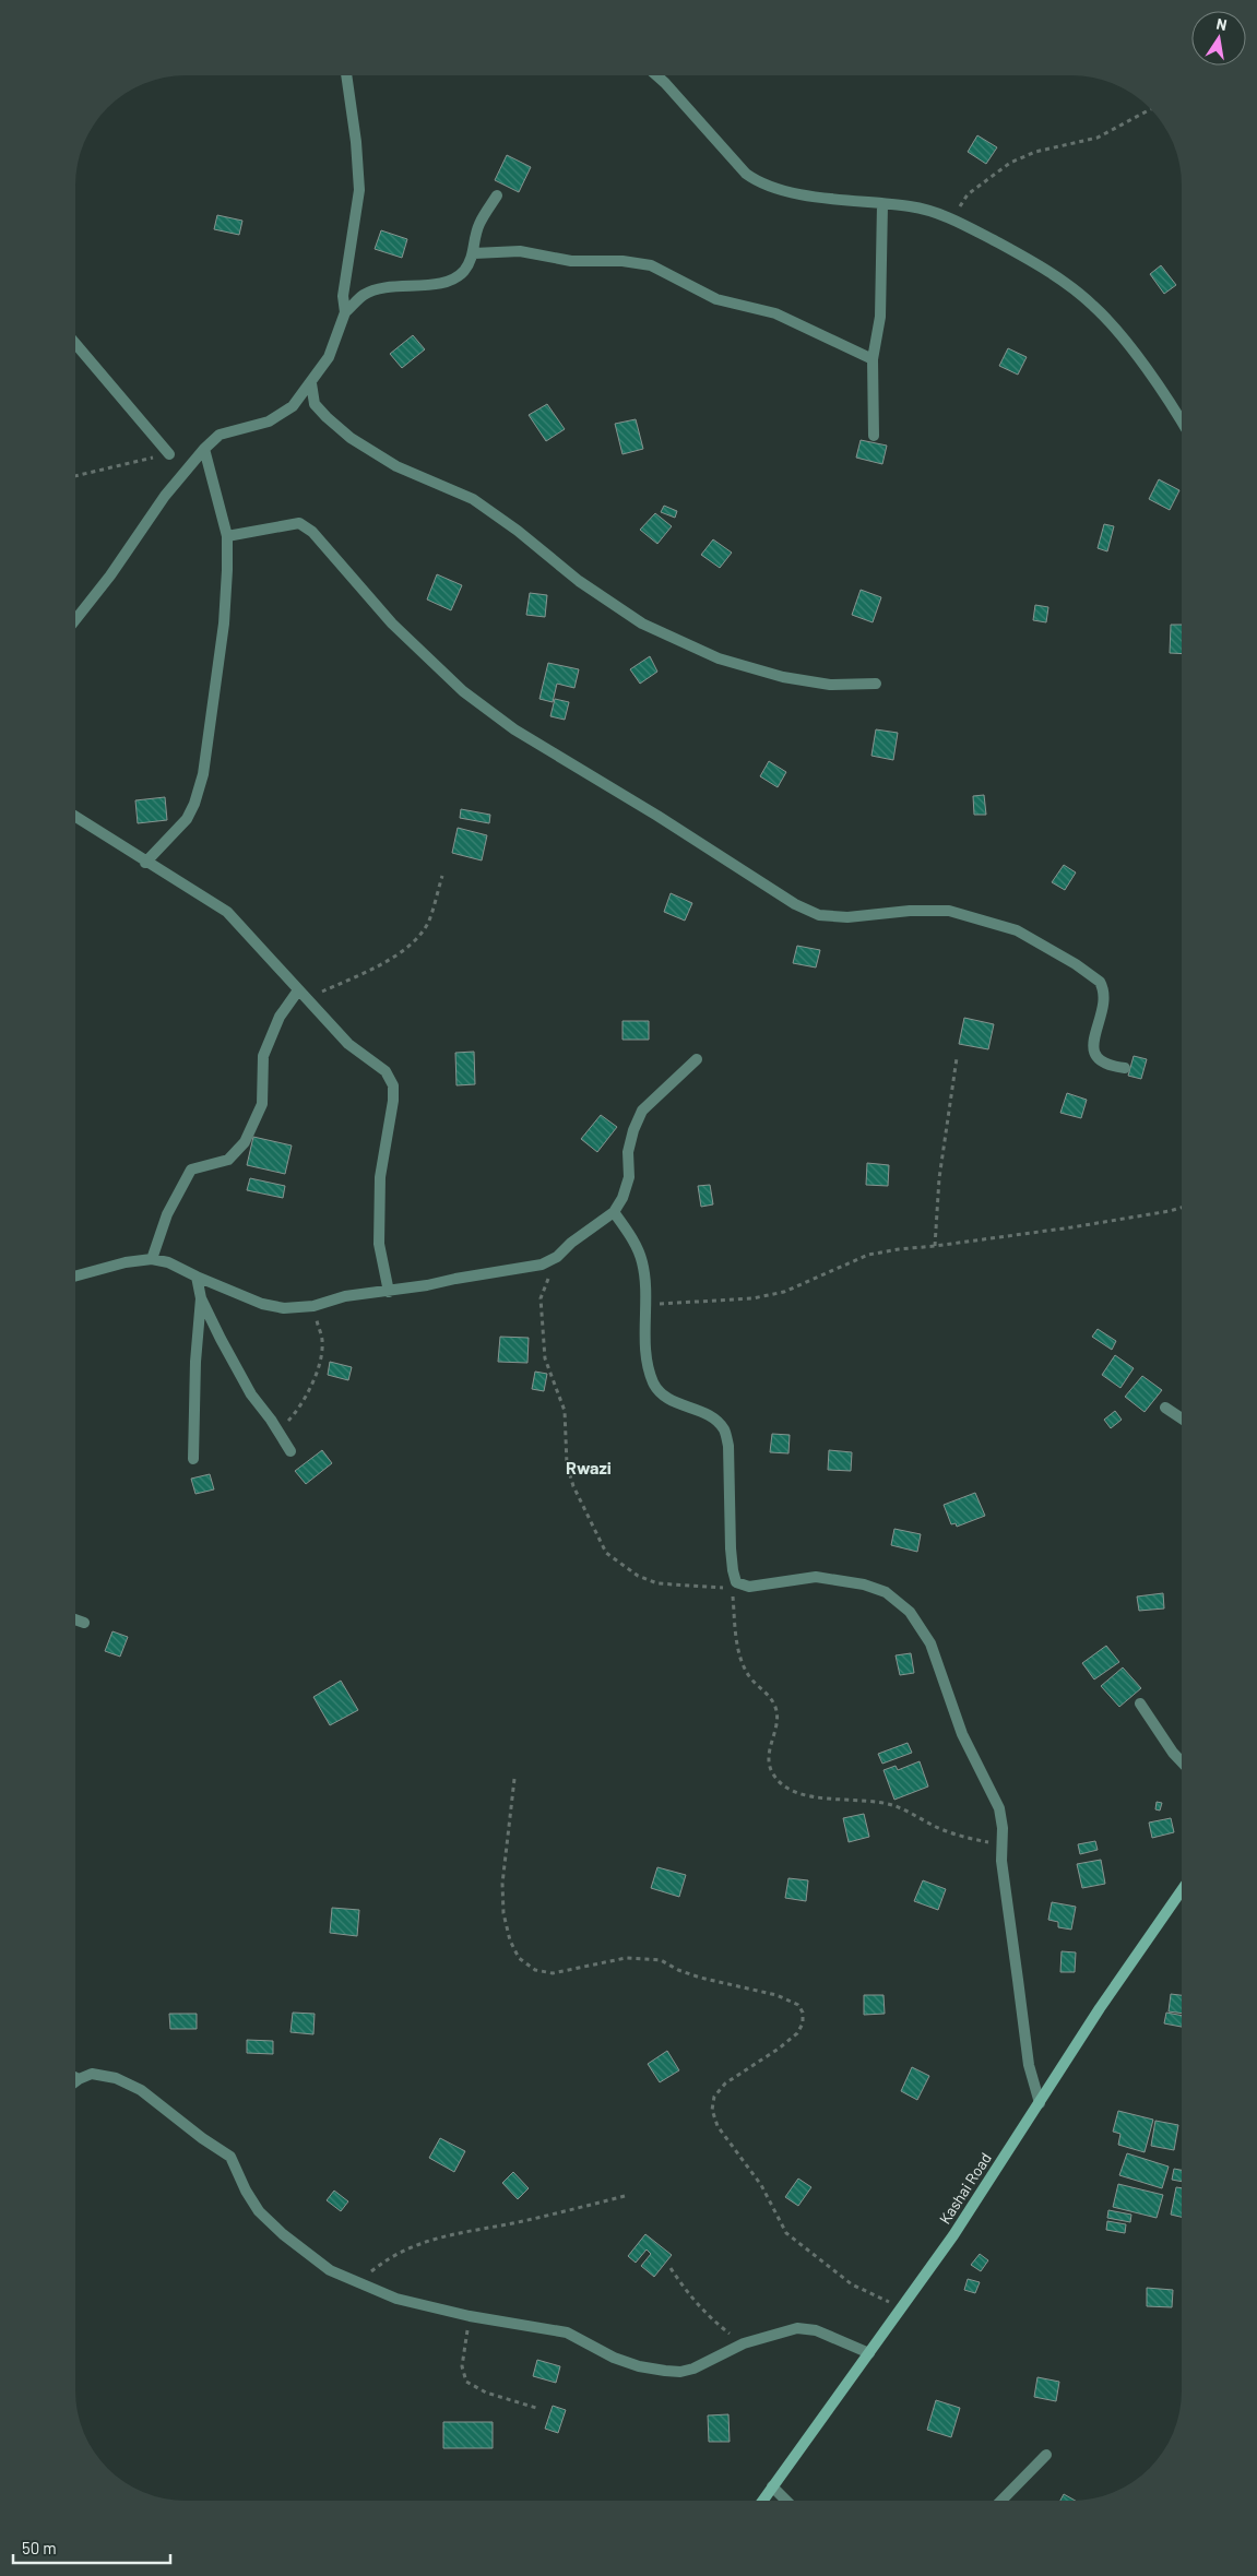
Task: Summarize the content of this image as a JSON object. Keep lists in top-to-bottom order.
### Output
{
  "streets": {
    "street": ["Kashai Road"]
  },
  "districts": ["Rwazi"],
  "scale_bar": "50 m",
  "north": "top"
}
